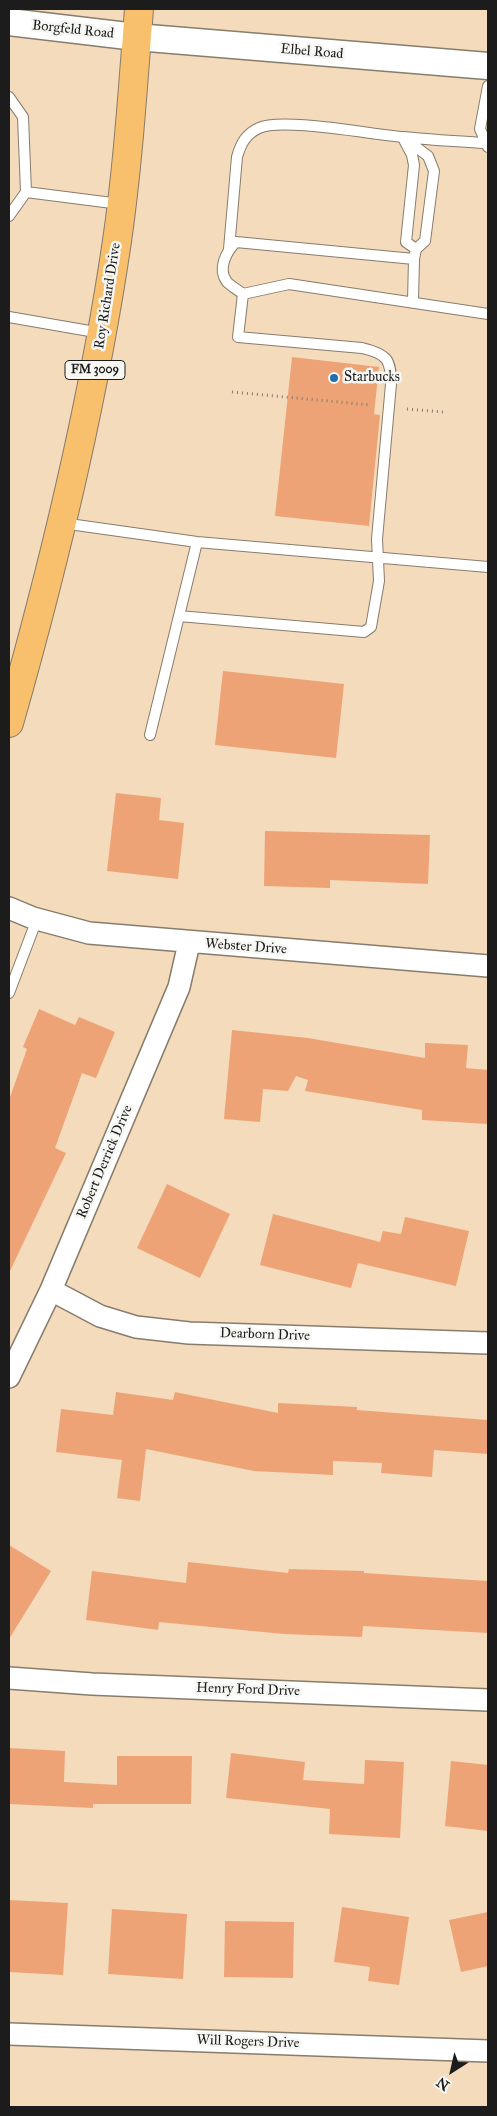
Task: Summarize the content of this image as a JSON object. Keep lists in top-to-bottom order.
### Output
{
  "streets": {
    "main road": ["Roy Richard Drive", "FM 3009"],
    "street": [
      "Borgfeld Road",
      "Elbel Road",
      "Webster Drive",
      "Robert Derrick Drive",
      "Dearborn Drive",
      "Henry Ford Drive",
      "Will Rogers Drive"
    ]
  },
  "crossings": [
    ["Borgfeld Road", "Elbel Road"],
    ["Borgfeld Road", "Roy Richard Drive"],
    ["Elbel Road", "Roy Richard Drive"],
    ["Webster Drive", "Robert Derrick Drive"],
    ["Robert Derrick Drive", "Dearborn Drive"]
  ],
  "places": ["Starbucks"],
  "north": "bottom left"
}
